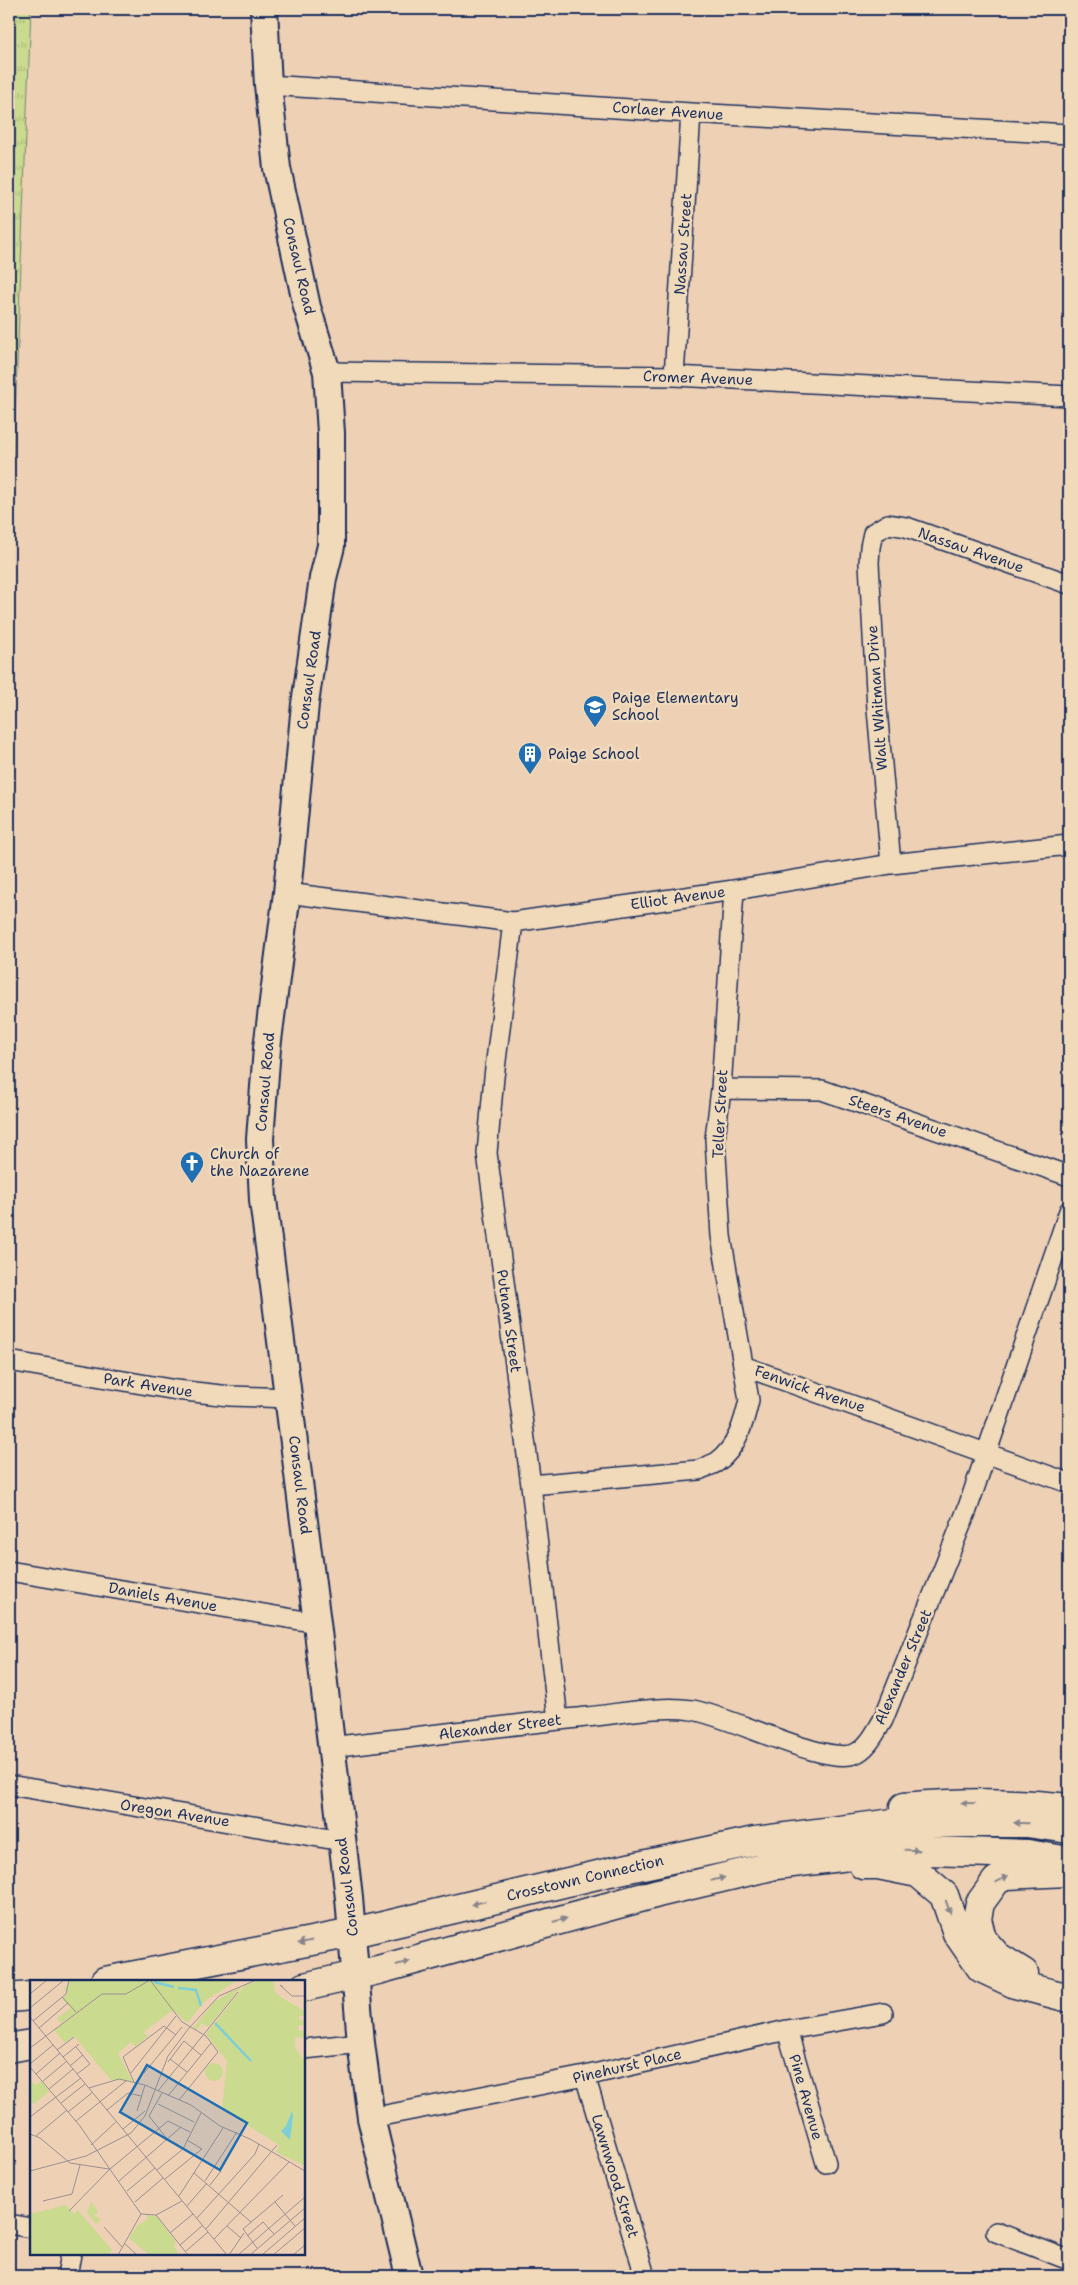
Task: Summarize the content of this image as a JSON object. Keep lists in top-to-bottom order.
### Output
{
  "streets": {
    "highway": ["Crosstown Connection"],
    "street": [
      "Corlaer Avenue",
      "Nassau Street",
      "Consaul Road",
      "Cromer Avenue",
      "Nassau Avenue",
      "Walt Whitman Drive",
      "Elliot Avenue",
      "Teller Street",
      "Steers Avenue",
      "Putnam Street",
      "Park Avenue",
      "Fenwick Avenue",
      "Daniels Avenue",
      "Alexander Street",
      "Oregon Avenue",
      "Pinehurst Place",
      "Pine Avenue",
      "Lawnwood Street"
    ]
  },
  "crossings": [
    ["Corlaer Avenue", "Nassau Street"],
    ["Corlaer Avenue", "Consaul Road"],
    ["Nassau Street", "Cromer Avenue"],
    ["Consaul Road", "Cromer Avenue"],
    ["Consaul Road", "Elliot Avenue"],
    ["Consaul Road", "Park Avenue"],
    ["Consaul Road", "Daniels Avenue"],
    ["Consaul Road", "Alexander Street"],
    ["Consaul Road", "Oregon Avenue"],
    ["Consaul Road", "Crosstown Connection"],
    ["Consaul Road", "Pinehurst Place"],
    ["Nassau Avenue", "Walt Whitman Drive"],
    ["Walt Whitman Drive", "Elliot Avenue"],
    ["Elliot Avenue", "Teller Street"],
    ["Elliot Avenue", "Putnam Street"],
    ["Teller Street", "Steers Avenue"],
    ["Teller Street", "Fenwick Avenue"],
    ["Putnam Street", "Fenwick Avenue"],
    ["Putnam Street", "Alexander Street"],
    ["Fenwick Avenue", "Alexander Street"],
    ["Pinehurst Place", "Pine Avenue"],
    ["Pinehurst Place", "Lawnwood Street"]
  ],
  "places": {
    "school or university": ["Paige Elementary School"],
    "building": ["Paige School"],
    "church": ["Church of the Nazarene"]
  }
}
